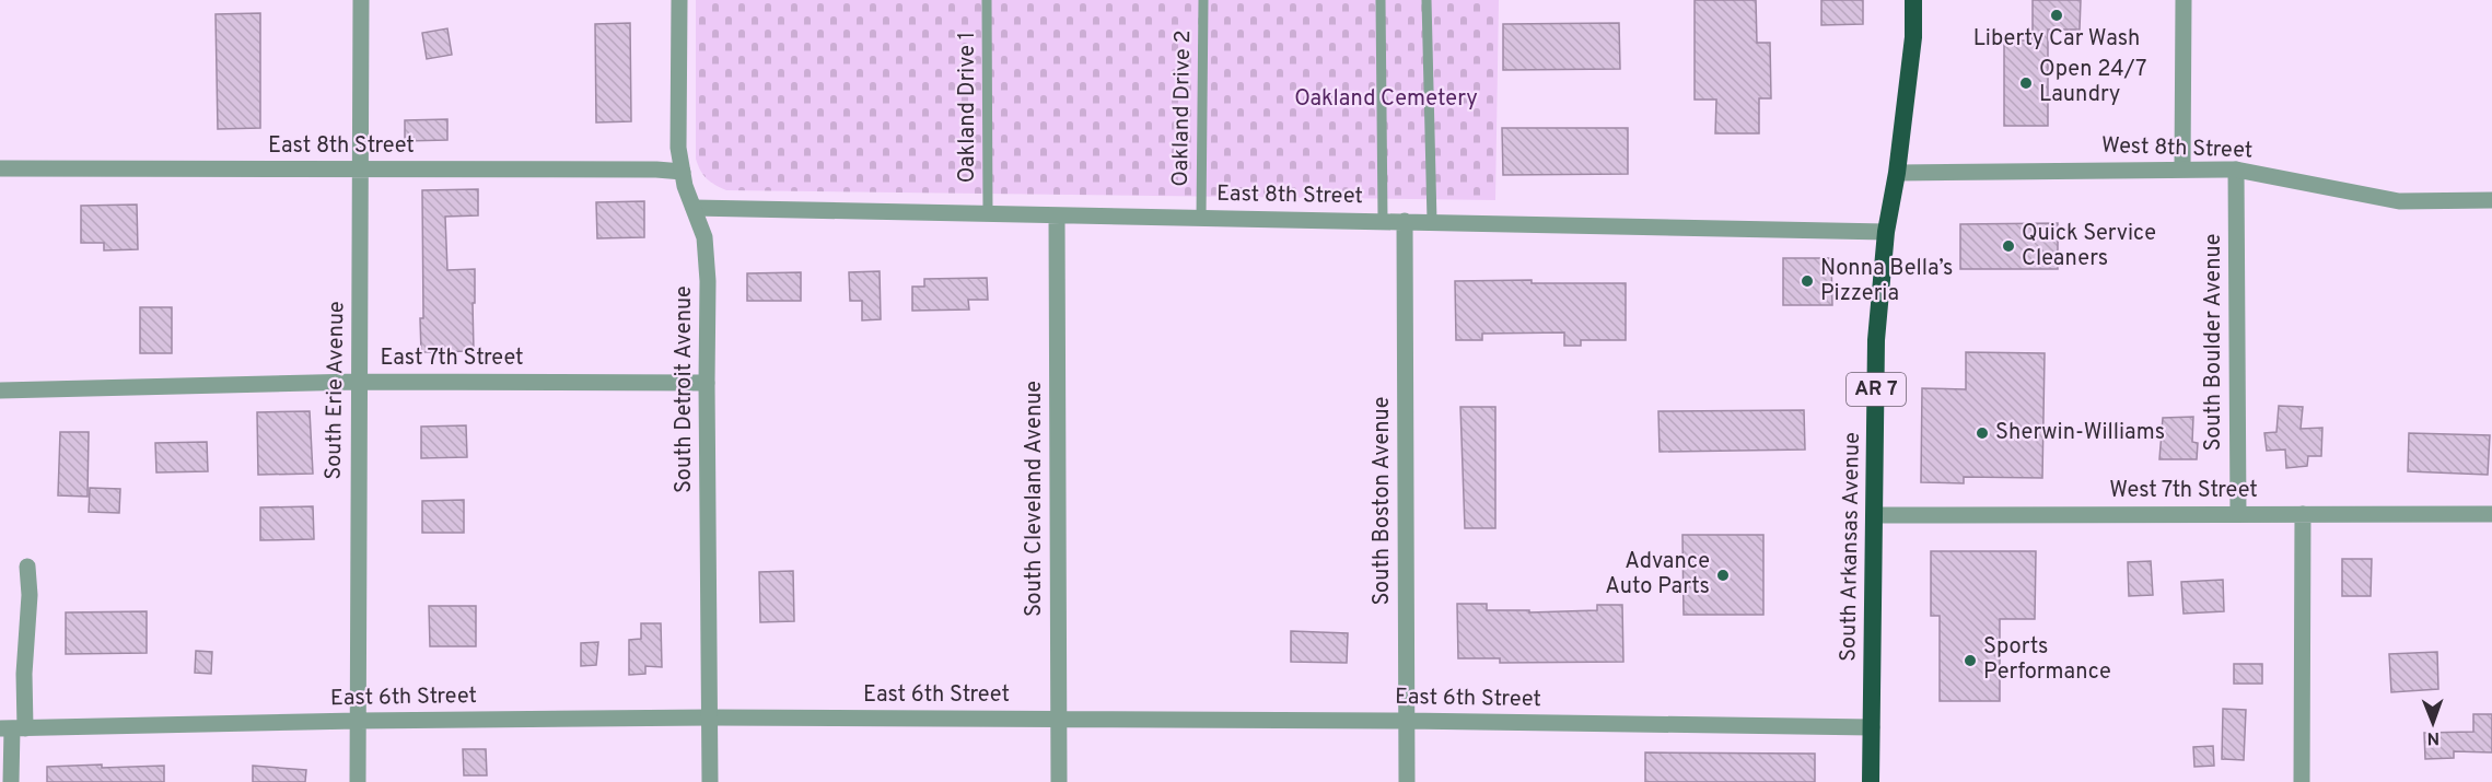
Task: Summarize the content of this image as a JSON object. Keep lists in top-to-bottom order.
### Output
{
  "streets": {
    "highway": ["AR 7", "South Arkansas Avenue"],
    "street": [
      "East 8th Street",
      "West 8th Street",
      "South Boulder Avenue",
      "East 7th Street",
      "South Detroit Avenue",
      "South Erie Avenue",
      "West 7th Street",
      "South Cleveland Avenue",
      "South Boston Avenue",
      "East 6th Street"
    ],
    "lane": ["Oakland Drive 1", "Oakland Drive 2"]
  },
  "crossings": [
    ["Oakland Drive 1", "East 8th Street"],
    ["Oakland Drive 2", "East 8th Street"],
    ["East 8th Street", "South Detroit Avenue"],
    ["East 8th Street", "South Erie Avenue"],
    ["East 8th Street", "South Cleveland Avenue"],
    ["East 8th Street", "South Boston Avenue"],
    ["East 8th Street", "South Arkansas Avenue"],
    ["West 8th Street", "South Boulder Avenue"],
    ["West 8th Street", "South Arkansas Avenue"],
    ["South Boulder Avenue", "West 7th Street"],
    ["East 7th Street", "South Detroit Avenue"],
    ["East 7th Street", "South Erie Avenue"],
    ["South Detroit Avenue", "East 6th Street"],
    ["South Erie Avenue", "East 6th Street"],
    ["West 7th Street", "South Arkansas Avenue"],
    ["South Cleveland Avenue", "East 6th Street"],
    ["South Boston Avenue", "East 6th Street"],
    ["South Arkansas Avenue", "East 6th Street"]
  ],
  "parks": ["Oakland Cemetery"],
  "places": [
    "Liberty Car Wash",
    "Open 24/7 Laundry",
    "Quick Service Cleaners",
    "Nonna Bella’s Pizzeria",
    "Sherwin-Williams",
    "Advance Auto Parts",
    "Sports Performance"
  ],
  "north": "bottom"
}
